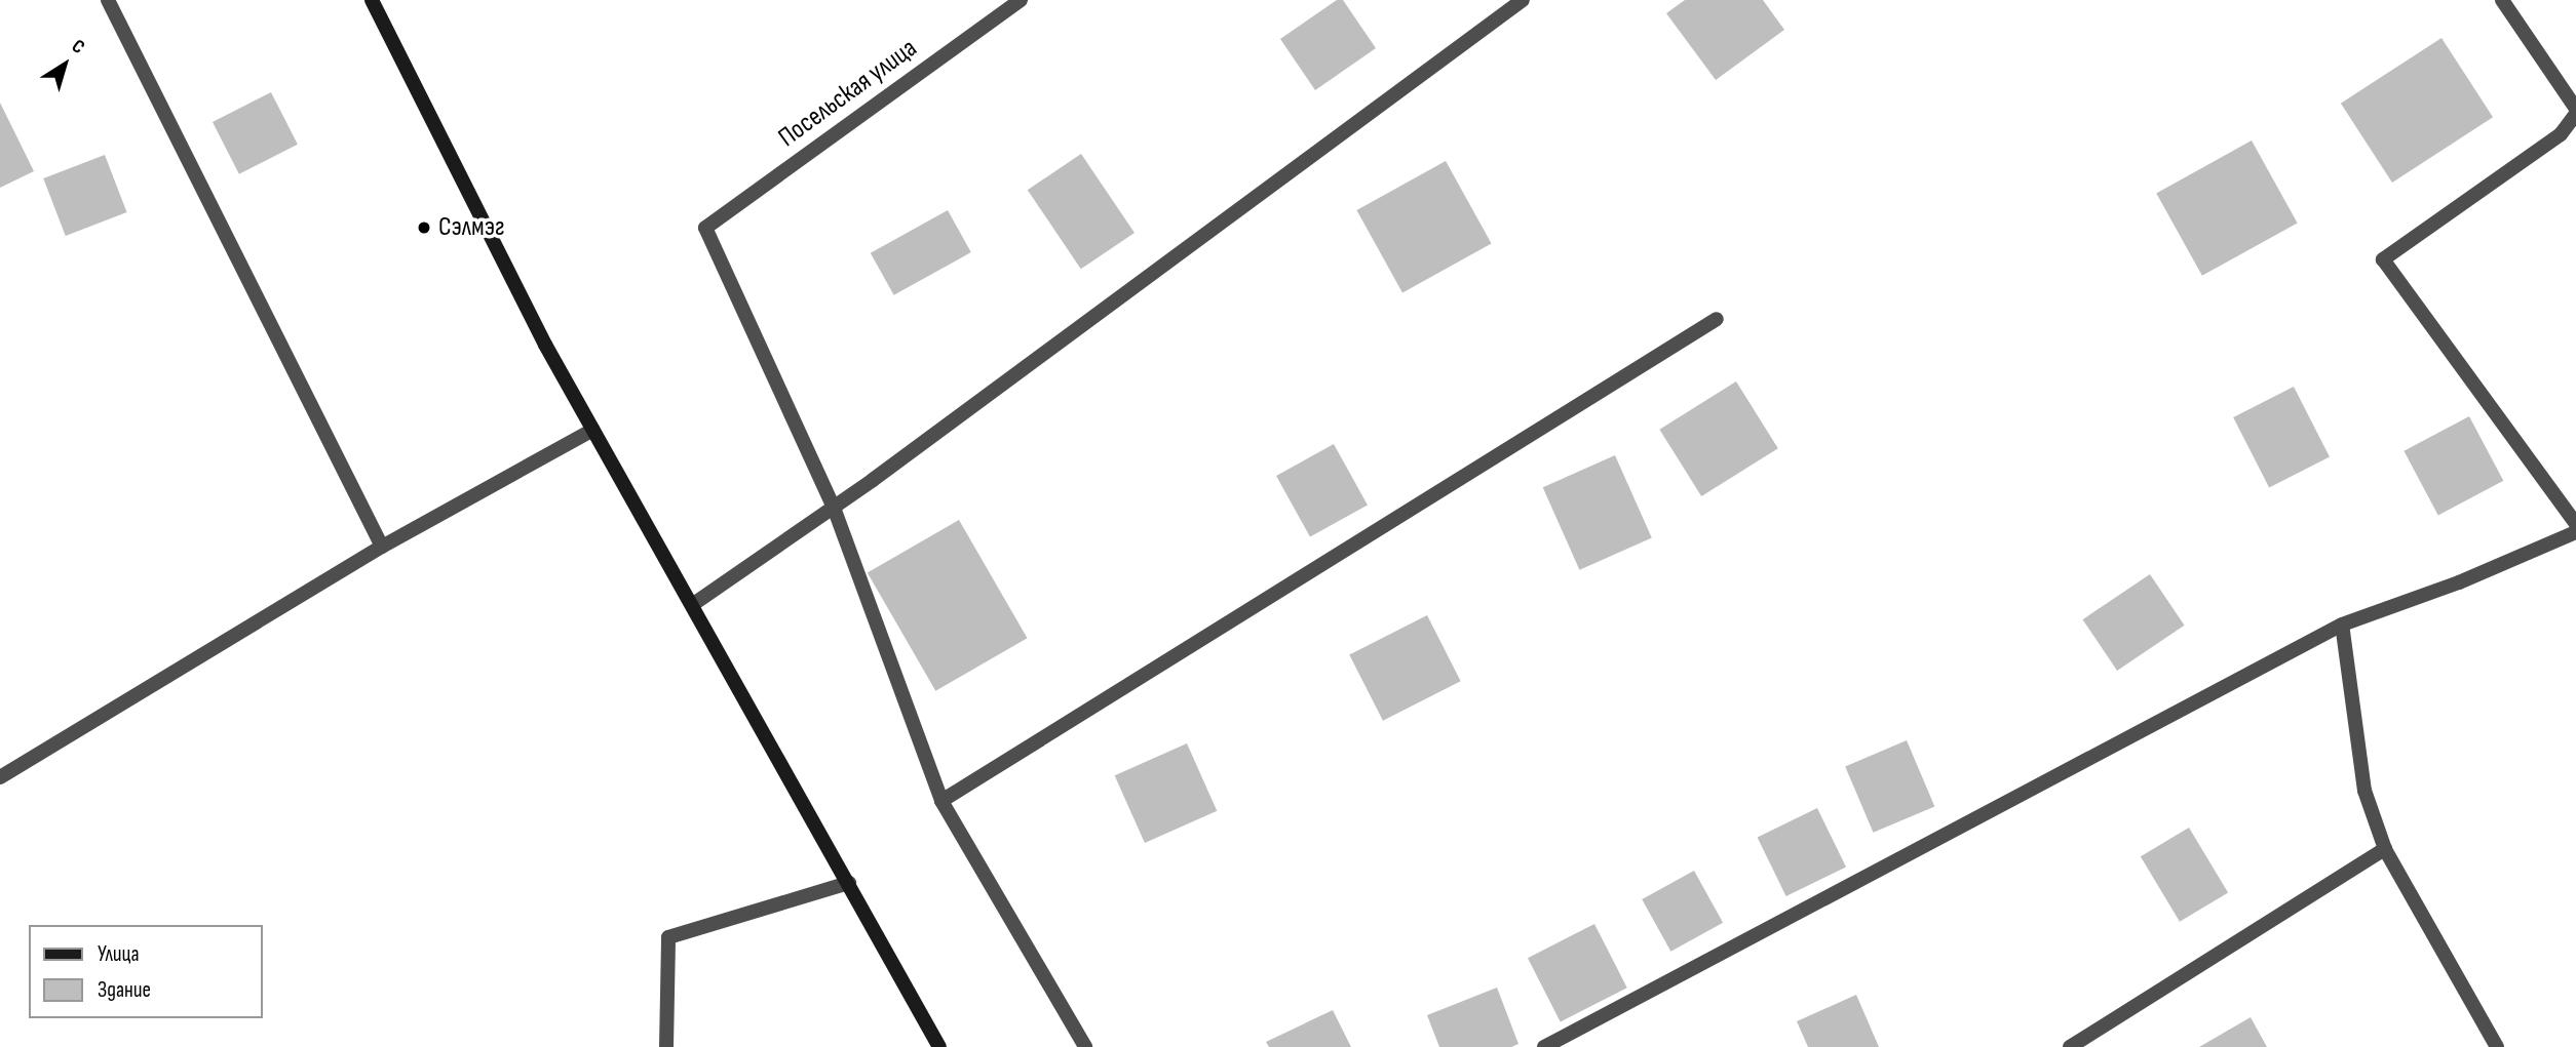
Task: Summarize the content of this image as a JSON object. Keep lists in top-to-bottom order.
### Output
{
  "streets": {
    "street": ["Посельская улица"]
  },
  "places": ["Сэлмэг"],
  "legend": ["Улица", "Здание"],
  "north": "top right"
}
